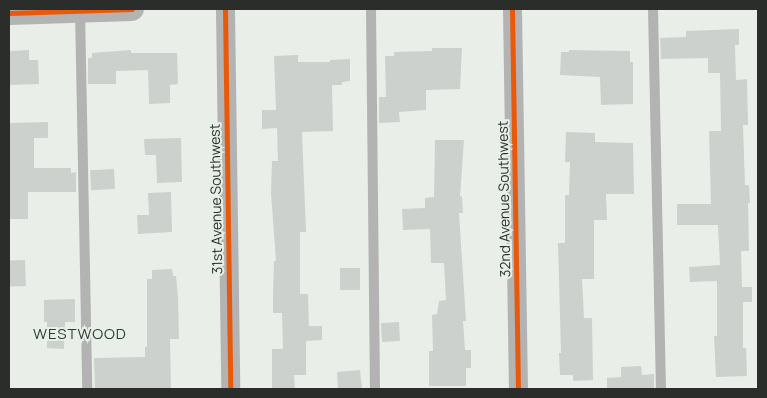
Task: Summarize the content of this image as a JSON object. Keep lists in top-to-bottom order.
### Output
{
  "streets": {
    "street": ["31st Avenue Southwest", "32nd Avenue Southwest"]
  },
  "districts": ["WESTWOOD"]
}
